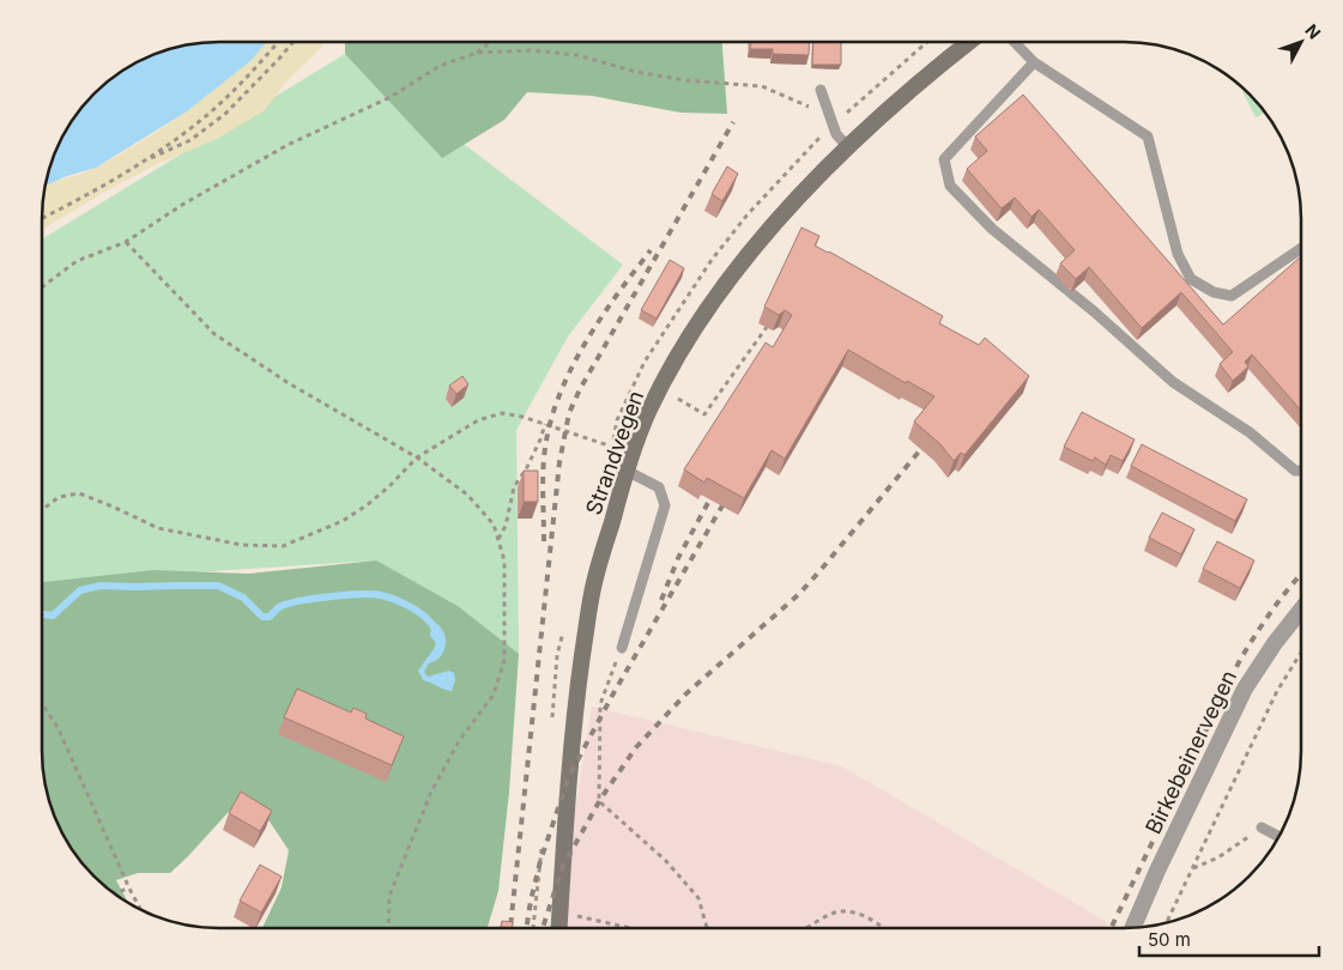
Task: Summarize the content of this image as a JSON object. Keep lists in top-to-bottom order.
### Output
{
  "streets": {
    "main road": ["Strandvegen"],
    "street": ["Birkebeinervegen"]
  },
  "scale_bar": "50 m",
  "north": "top right"
}
